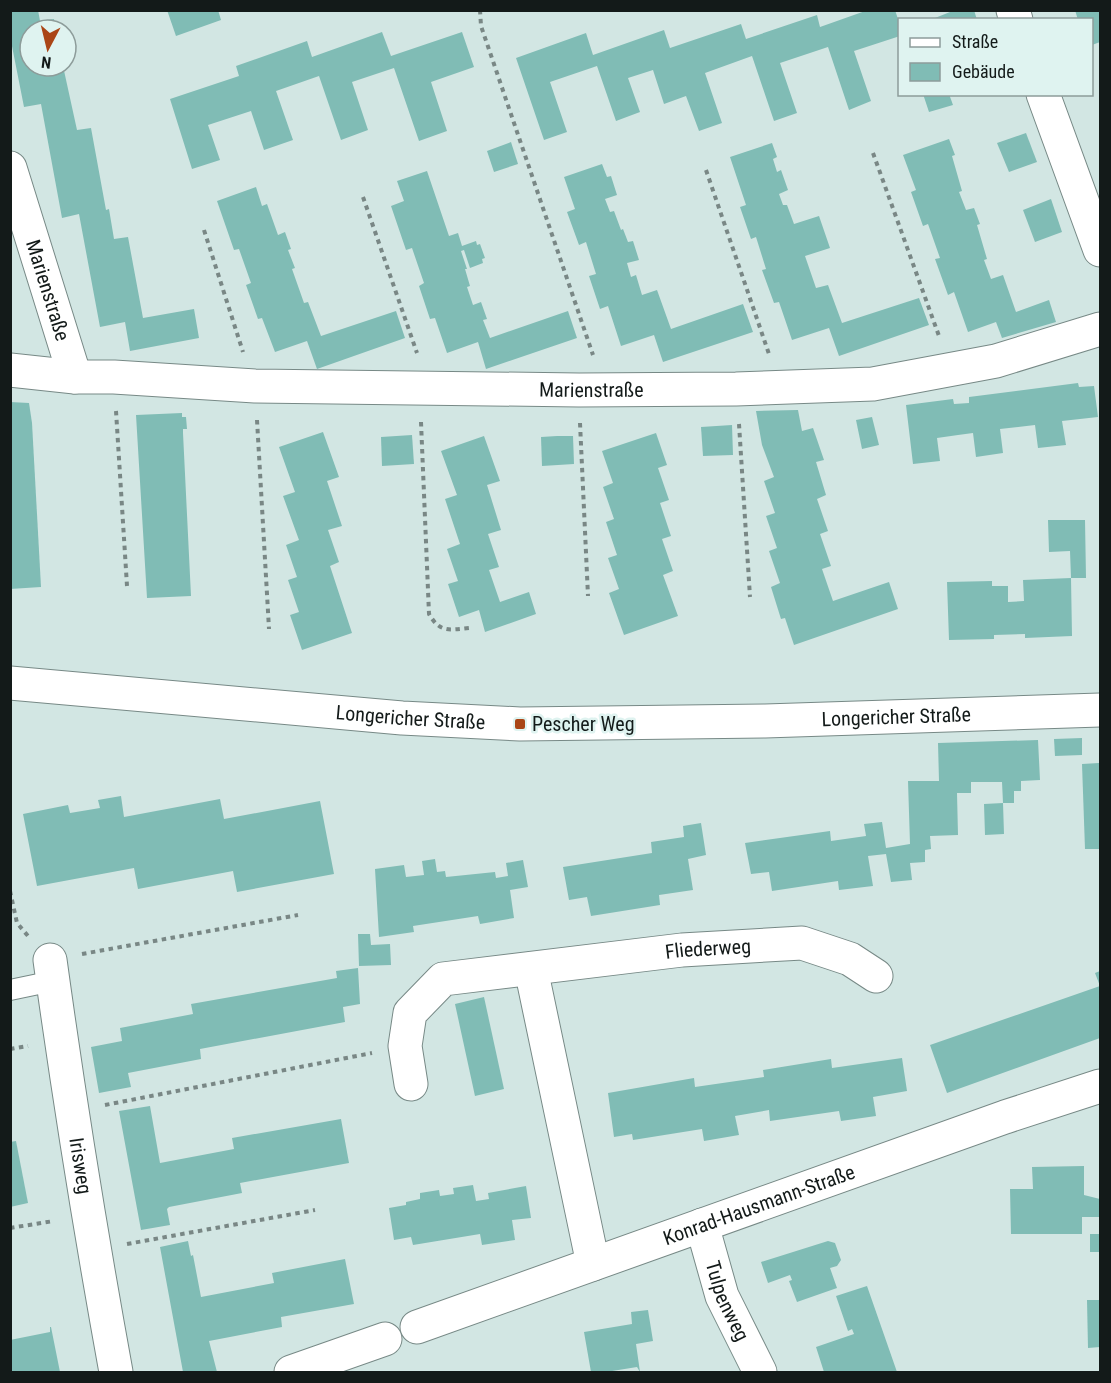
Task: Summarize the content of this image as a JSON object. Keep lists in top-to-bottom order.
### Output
{
  "streets": {
    "street": [
      "Marienstraße",
      "Longericher Straße",
      "Fliederweg",
      "Irisweg",
      "Konrad-Hausmann-Straße",
      "Tulpenweg"
    ]
  },
  "crossings": [
    ["Konrad-Hausmann-Straße", "Tulpenweg"]
  ],
  "places": {
    "transit": ["Pescher Weg"]
  },
  "legend": ["Straße", "Gebäude"],
  "north": "bottom"
}
